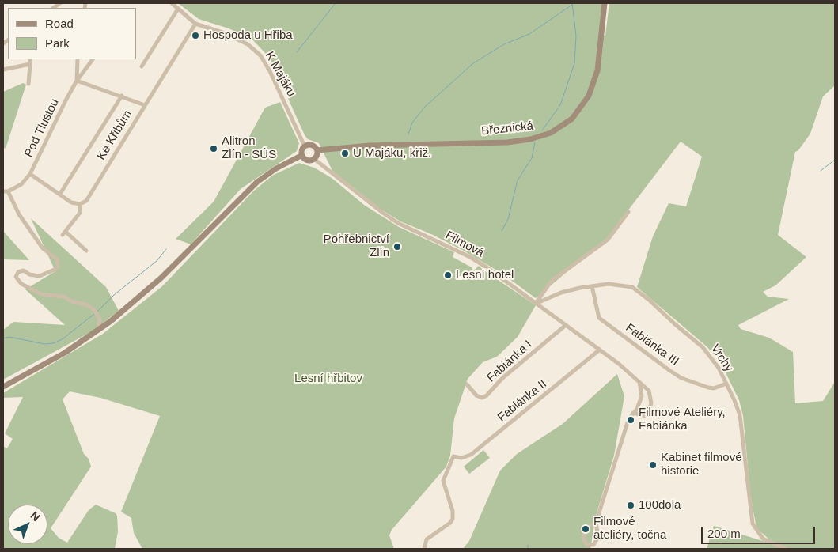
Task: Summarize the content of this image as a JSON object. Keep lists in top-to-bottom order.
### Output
{
  "streets": {
    "main road": ["Březnická"],
    "street": [
      "K Majáku",
      "Pod Tlustou",
      "Ke Křibům",
      "Filmová",
      "Fabiánka III",
      "Vrchy",
      "Fabiánka I",
      "Fabiánka II"
    ]
  },
  "crossings": [
    ["K Majáku", "Březnická"],
    ["K Majáku", "Ke Křibům"],
    ["K Majáku", "Filmová"],
    ["Březnická", "Filmová"],
    ["Filmová", "Vrchy"],
    ["Filmová", "Fabiánka I"],
    ["Filmová", "Fabiánka II"],
    ["Fabiánka III", "Vrchy"]
  ],
  "parks": ["Lesní hřbitov"],
  "places": [
    "Hospoda u Hřiba",
    "Alitron Zlín - SÚS",
    "U Majáku, křiž.",
    "Pohřebnictví Zlín",
    "Lesní hotel",
    "Filmové Ateliéry, Fabiánka",
    "Kabinet filmové historie",
    "100dola",
    "Filmové ateliéry, točna"
  ],
  "legend": ["Road", "Park"],
  "scale_bar": "200 m",
  "north": "top right"
}
